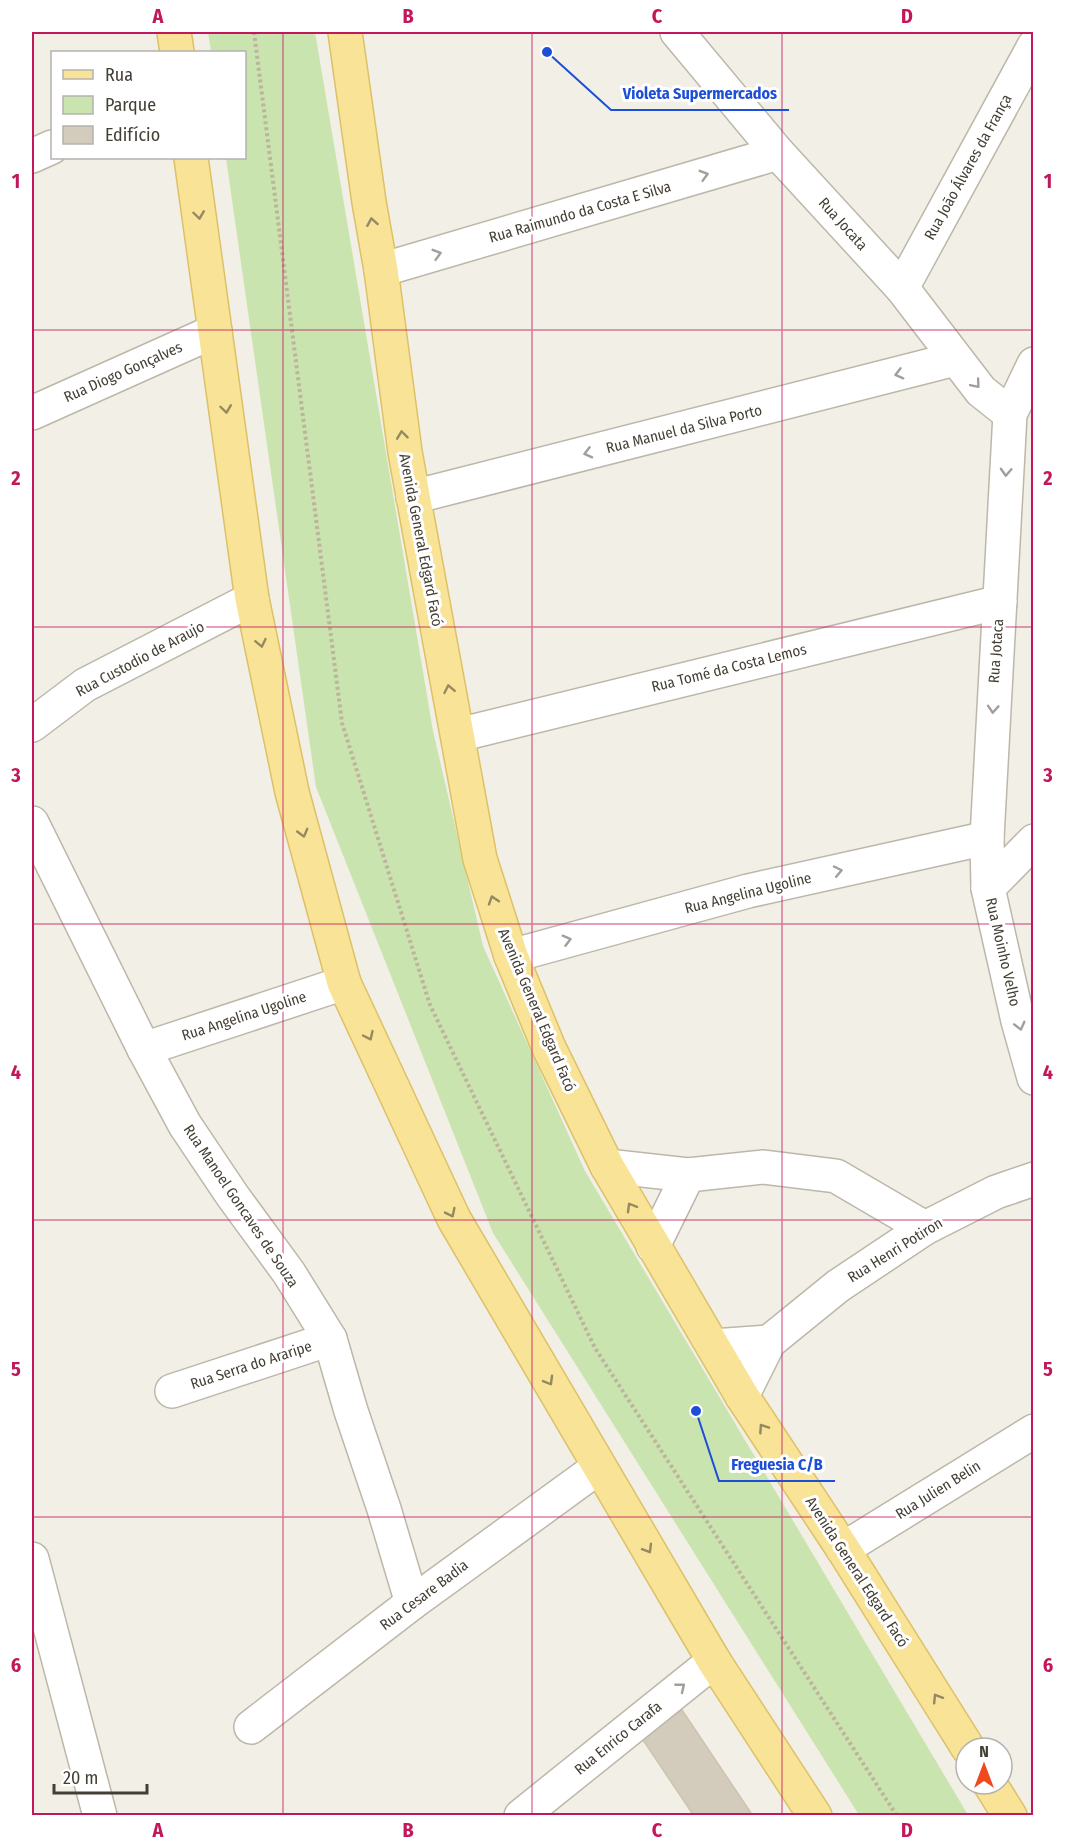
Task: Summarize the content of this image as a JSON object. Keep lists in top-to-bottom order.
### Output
{
  "streets": {
    "main road": ["Avenida General Edgard Facó"],
    "street": [
      "Rua João Álvares da França",
      "Rua Raimundo da Costa E Silva",
      "Rua Jocata",
      "Rua Diogo Gonçalves",
      "Rua Manuel da Silva Porto",
      "Rua Jotaca",
      "Rua Custodio de Araujo",
      "Rua Tomé da Costa Lemos",
      "Rua Angelina Ugoline",
      "Rua Moinho Velho",
      "Rua Manoel Goncaves de Souza",
      "Rua Henri Potiron",
      "Rua Serra do Araripe",
      "Rua Julien Belin",
      "Rua Cesare Badia",
      "Rua Enrico Carafa"
    ]
  },
  "crossings": [
    ["Rua João Álvares da França", "Rua Jocata"],
    ["Rua Raimundo da Costa E Silva", "Rua Jocata"],
    ["Rua Raimundo da Costa E Silva", "Avenida General Edgard Facó"],
    ["Rua Jocata", "Rua Manuel da Silva Porto"],
    ["Rua Jocata", "Rua Jotaca"],
    ["Rua Manuel da Silva Porto", "Avenida General Edgard Facó"],
    ["Avenida General Edgard Facó", "Rua Tomé da Costa Lemos"],
    ["Avenida General Edgard Facó", "Rua Angelina Ugoline"],
    ["Avenida General Edgard Facó", "Rua Henri Potiron"],
    ["Avenida General Edgard Facó", "Rua Julien Belin"],
    ["Rua Jotaca", "Rua Tomé da Costa Lemos"],
    ["Rua Jotaca", "Rua Angelina Ugoline"],
    ["Rua Jotaca", "Rua Moinho Velho"],
    ["Rua Angelina Ugoline", "Rua Manoel Goncaves de Souza"],
    ["Rua Manoel Goncaves de Souza", "Rua Serra do Araripe"],
    ["Rua Manoel Goncaves de Souza", "Rua Cesare Badia"]
  ],
  "one_way": [
    "Rua Raimundo da Costa E Silva",
    "Rua Manuel da Silva Porto",
    "Rua Jotaca",
    "Rua Angelina Ugoline",
    "Rua Moinho Velho",
    "Rua Enrico Carafa"
  ],
  "places": ["Violeta Supermercados", "Freguesia C/B"],
  "legend": ["Rua", "Parque", "Edifício"],
  "scale_bar": "20 m",
  "north": "top",
  "grid": {
    "columns": [
      "A",
      "B",
      "C",
      "D"
    ],
    "rows": [
      "1",
      "2",
      "3",
      "4",
      "5",
      "6"
    ]
  }
}
